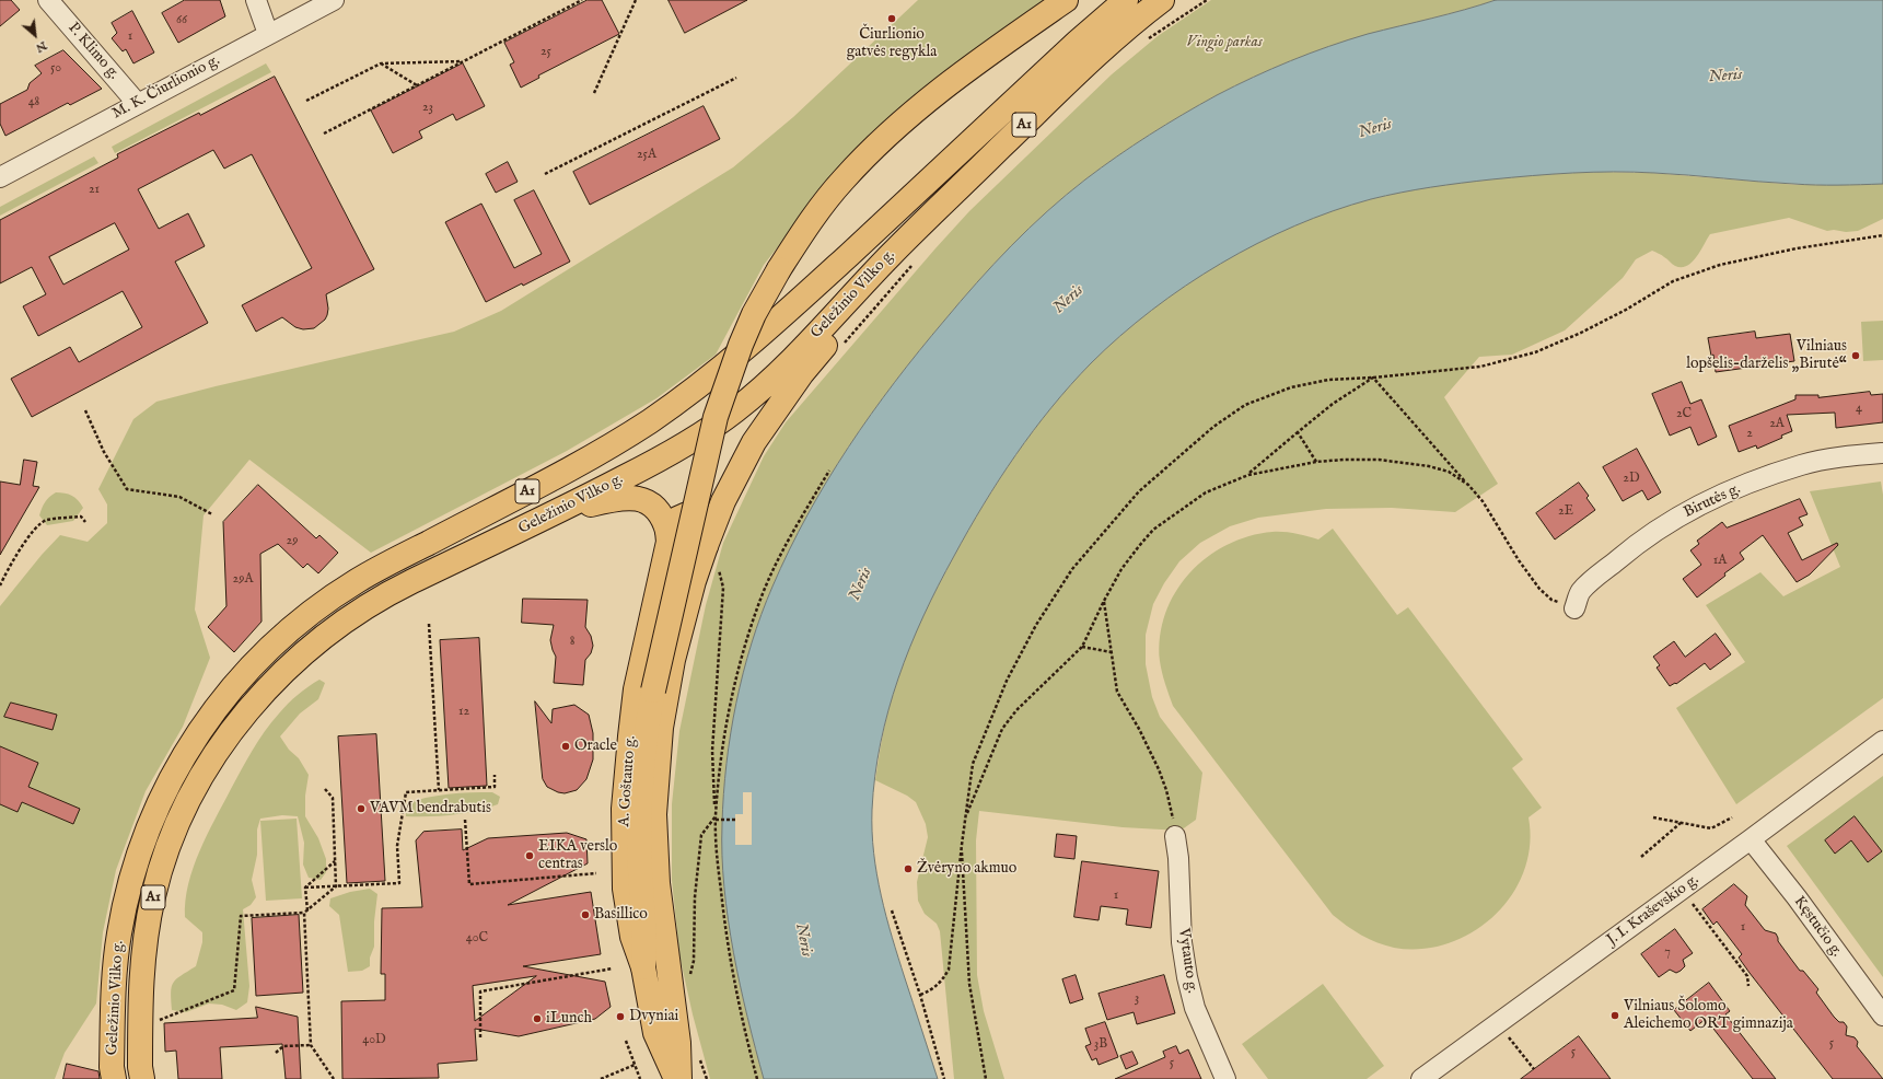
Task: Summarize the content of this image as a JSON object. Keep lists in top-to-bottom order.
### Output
{
  "streets": {
    "main road": ["A1", "Geležinio Vilko g.", "A. Goštauto g."],
    "street": [
      "P. Klimo g.",
      "M. K. Čiurlionio g.",
      "Birutės g.",
      "J. I. Kraševskio g.",
      "Kęstučio g.",
      "Vytauto g."
    ]
  },
  "crossings": [
    ["P. Klimo g.", "M. K. Čiurlionio g."],
    ["Geležinio Vilko g.", "A. Goštauto g."],
    ["J. I. Kraševskio g.", "Kęstučio g."]
  ],
  "water": ["Neris"],
  "parks": ["Vingio parkas"],
  "places": [
    "Čiurlionio gatvės regykla",
    "Vilniaus lopšelis-darželis „Birutė“",
    "Oracle",
    "VAVM bendrabutis",
    "EIKA verslo centras",
    "Žvėryno akmuo",
    "Basillico",
    "Vilniaus Šolomo Aleichemo ORT gimnazija",
    "Dvyniai",
    "iLunch"
  ],
  "house_numbers": [
    "66",
    "1",
    "25",
    "50",
    "48",
    "23",
    "25A",
    "21",
    "4",
    "2C",
    "2A",
    "2",
    "2D",
    "2E",
    "29",
    "1A",
    "29A",
    "8",
    "12",
    "1",
    "1",
    "40C",
    "7",
    "3",
    "40D",
    "5",
    "3B",
    "5",
    "5"
  ],
  "north": "bottom right"
}
